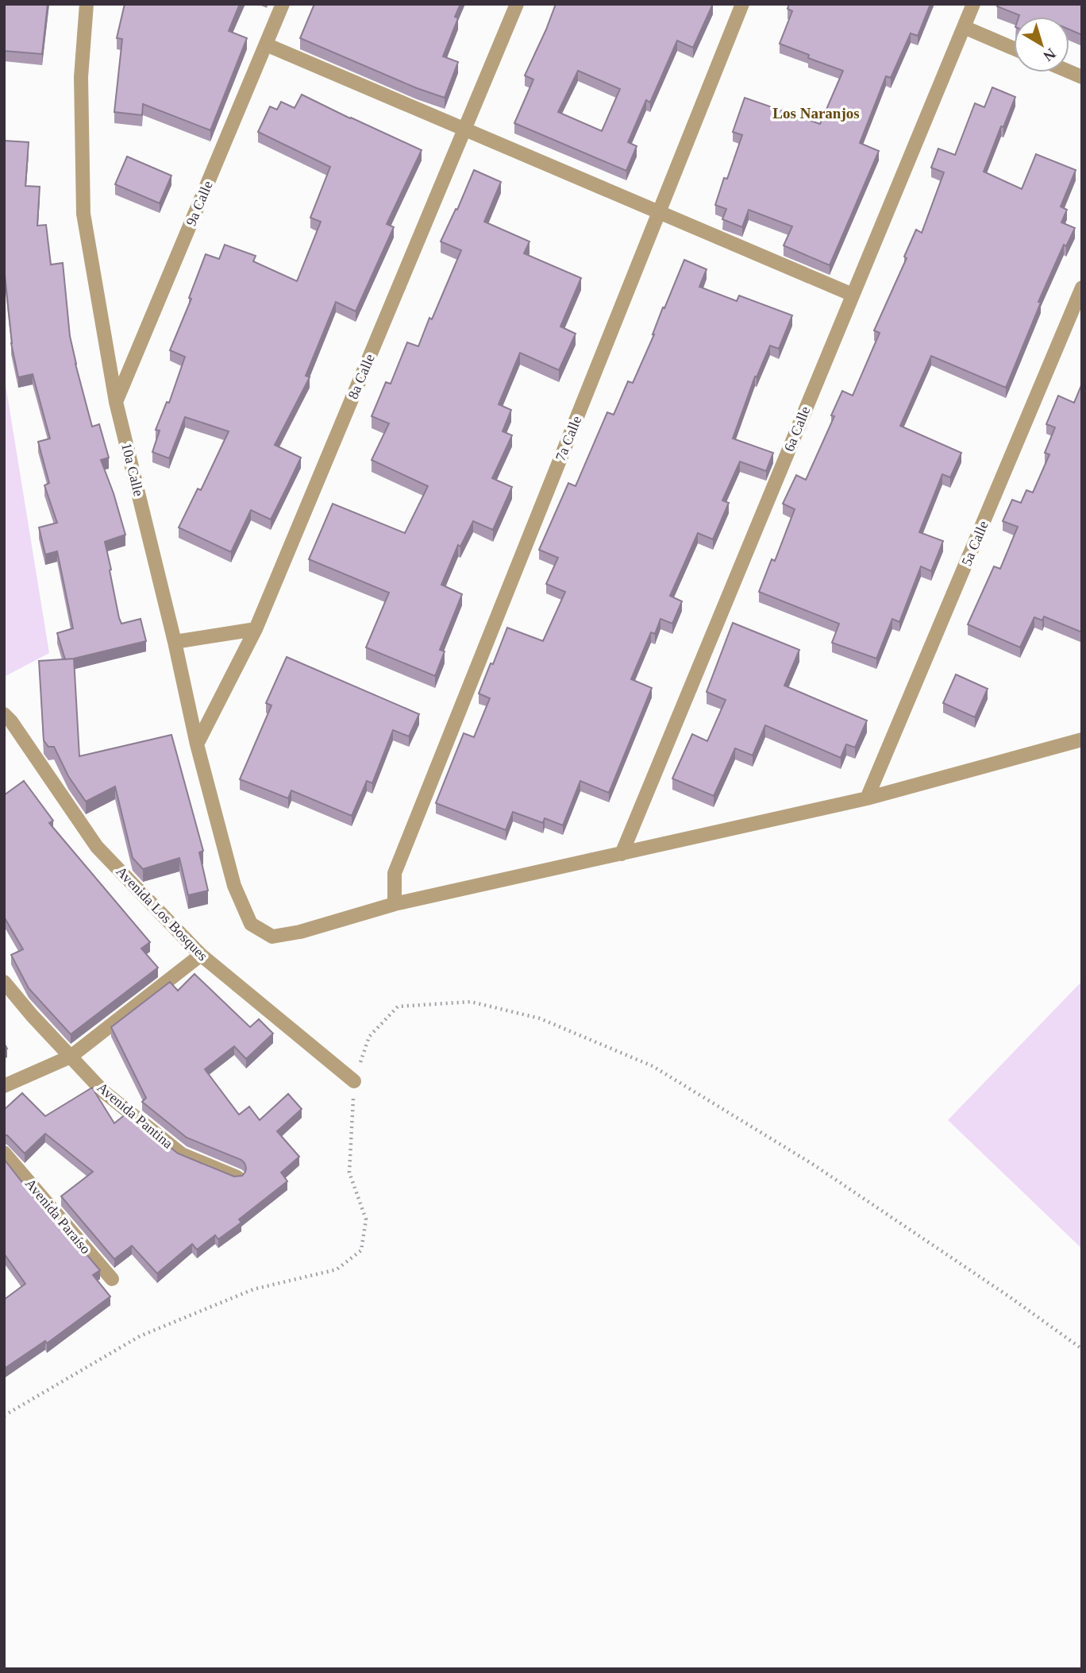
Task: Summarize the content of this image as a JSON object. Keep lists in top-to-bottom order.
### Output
{
  "streets": {
    "street": [
      "9a Calle",
      "8a Calle",
      "6a Calle",
      "7a Calle",
      "10a Calle",
      "5a Calle",
      "Avenida Los Bosques",
      "Avenida Pantina",
      "Avenida Paraíso"
    ]
  },
  "crossings": [
    ["9a Calle", "10a Calle"],
    ["8a Calle", "10a Calle"],
    ["7a Calle", "10a Calle"]
  ],
  "districts": ["Los Naranjos"],
  "north": "bottom right"
}
